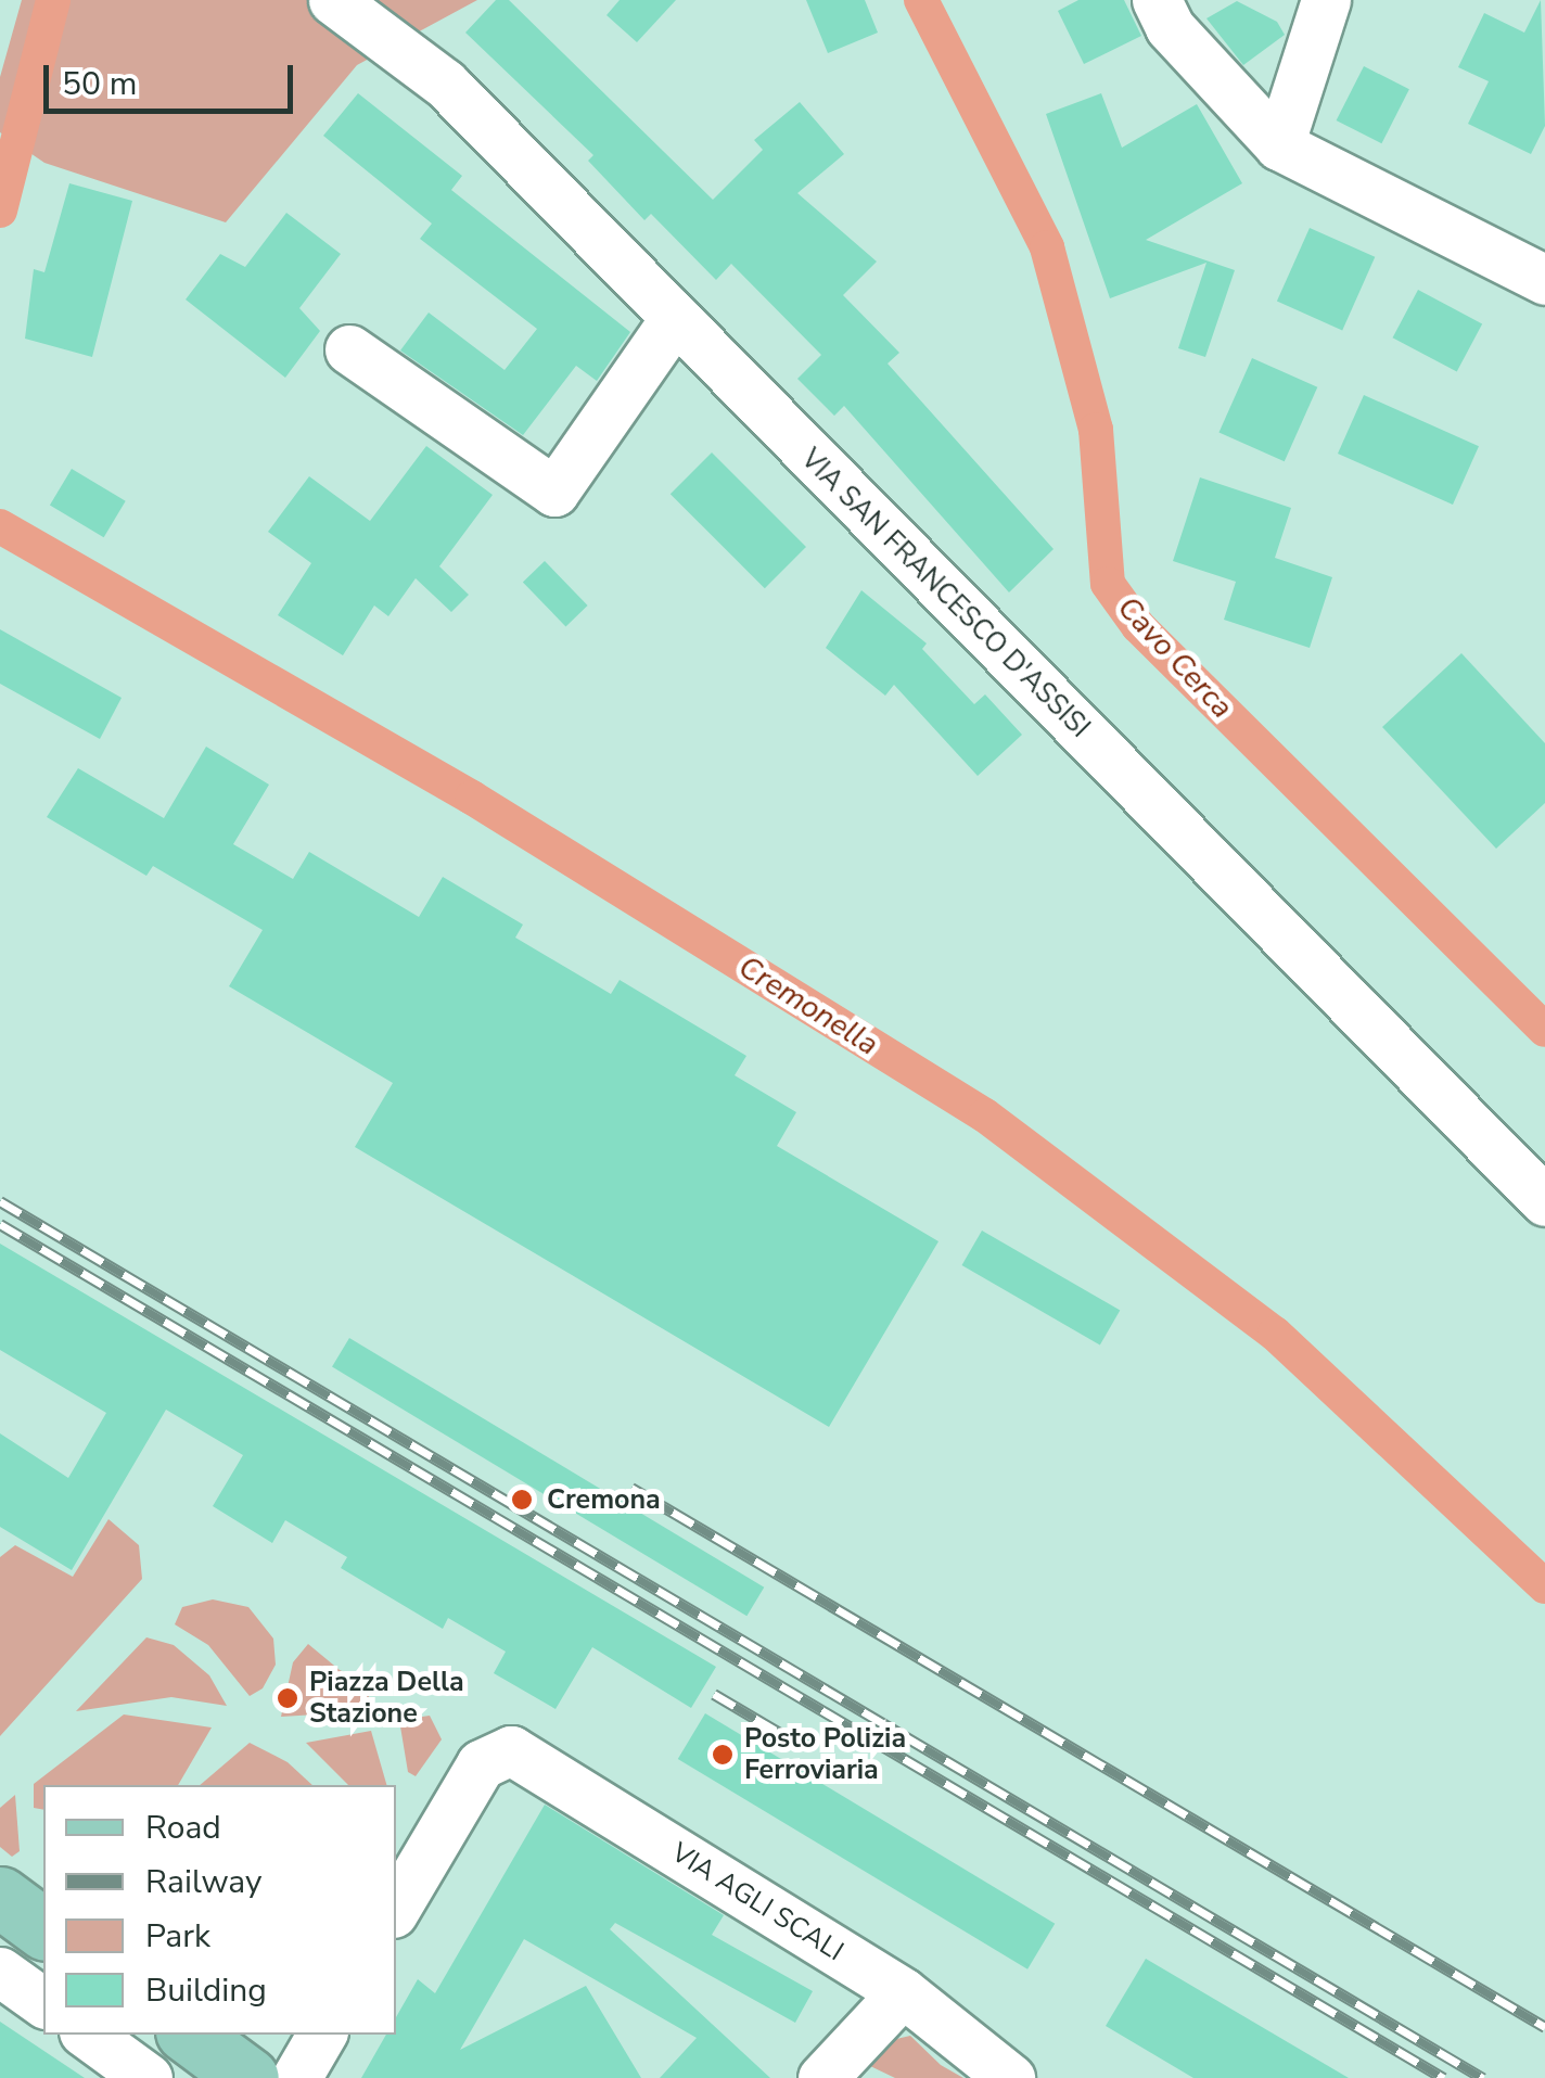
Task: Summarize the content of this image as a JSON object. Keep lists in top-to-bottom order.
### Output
{
  "streets": {
    "street": ["VIA SAN FRANCESCO D'ASSISI", "VIA AGLI SCALI"]
  },
  "water": ["Cavo Cerca", "Cremonella"],
  "places": ["Cremona", "Piazza Della Stazione", "Posto Polizia Ferroviaria"],
  "legend": [
    "Road",
    "Railway",
    "Park",
    "Building"
  ],
  "scale_bar": "50 m"
}
